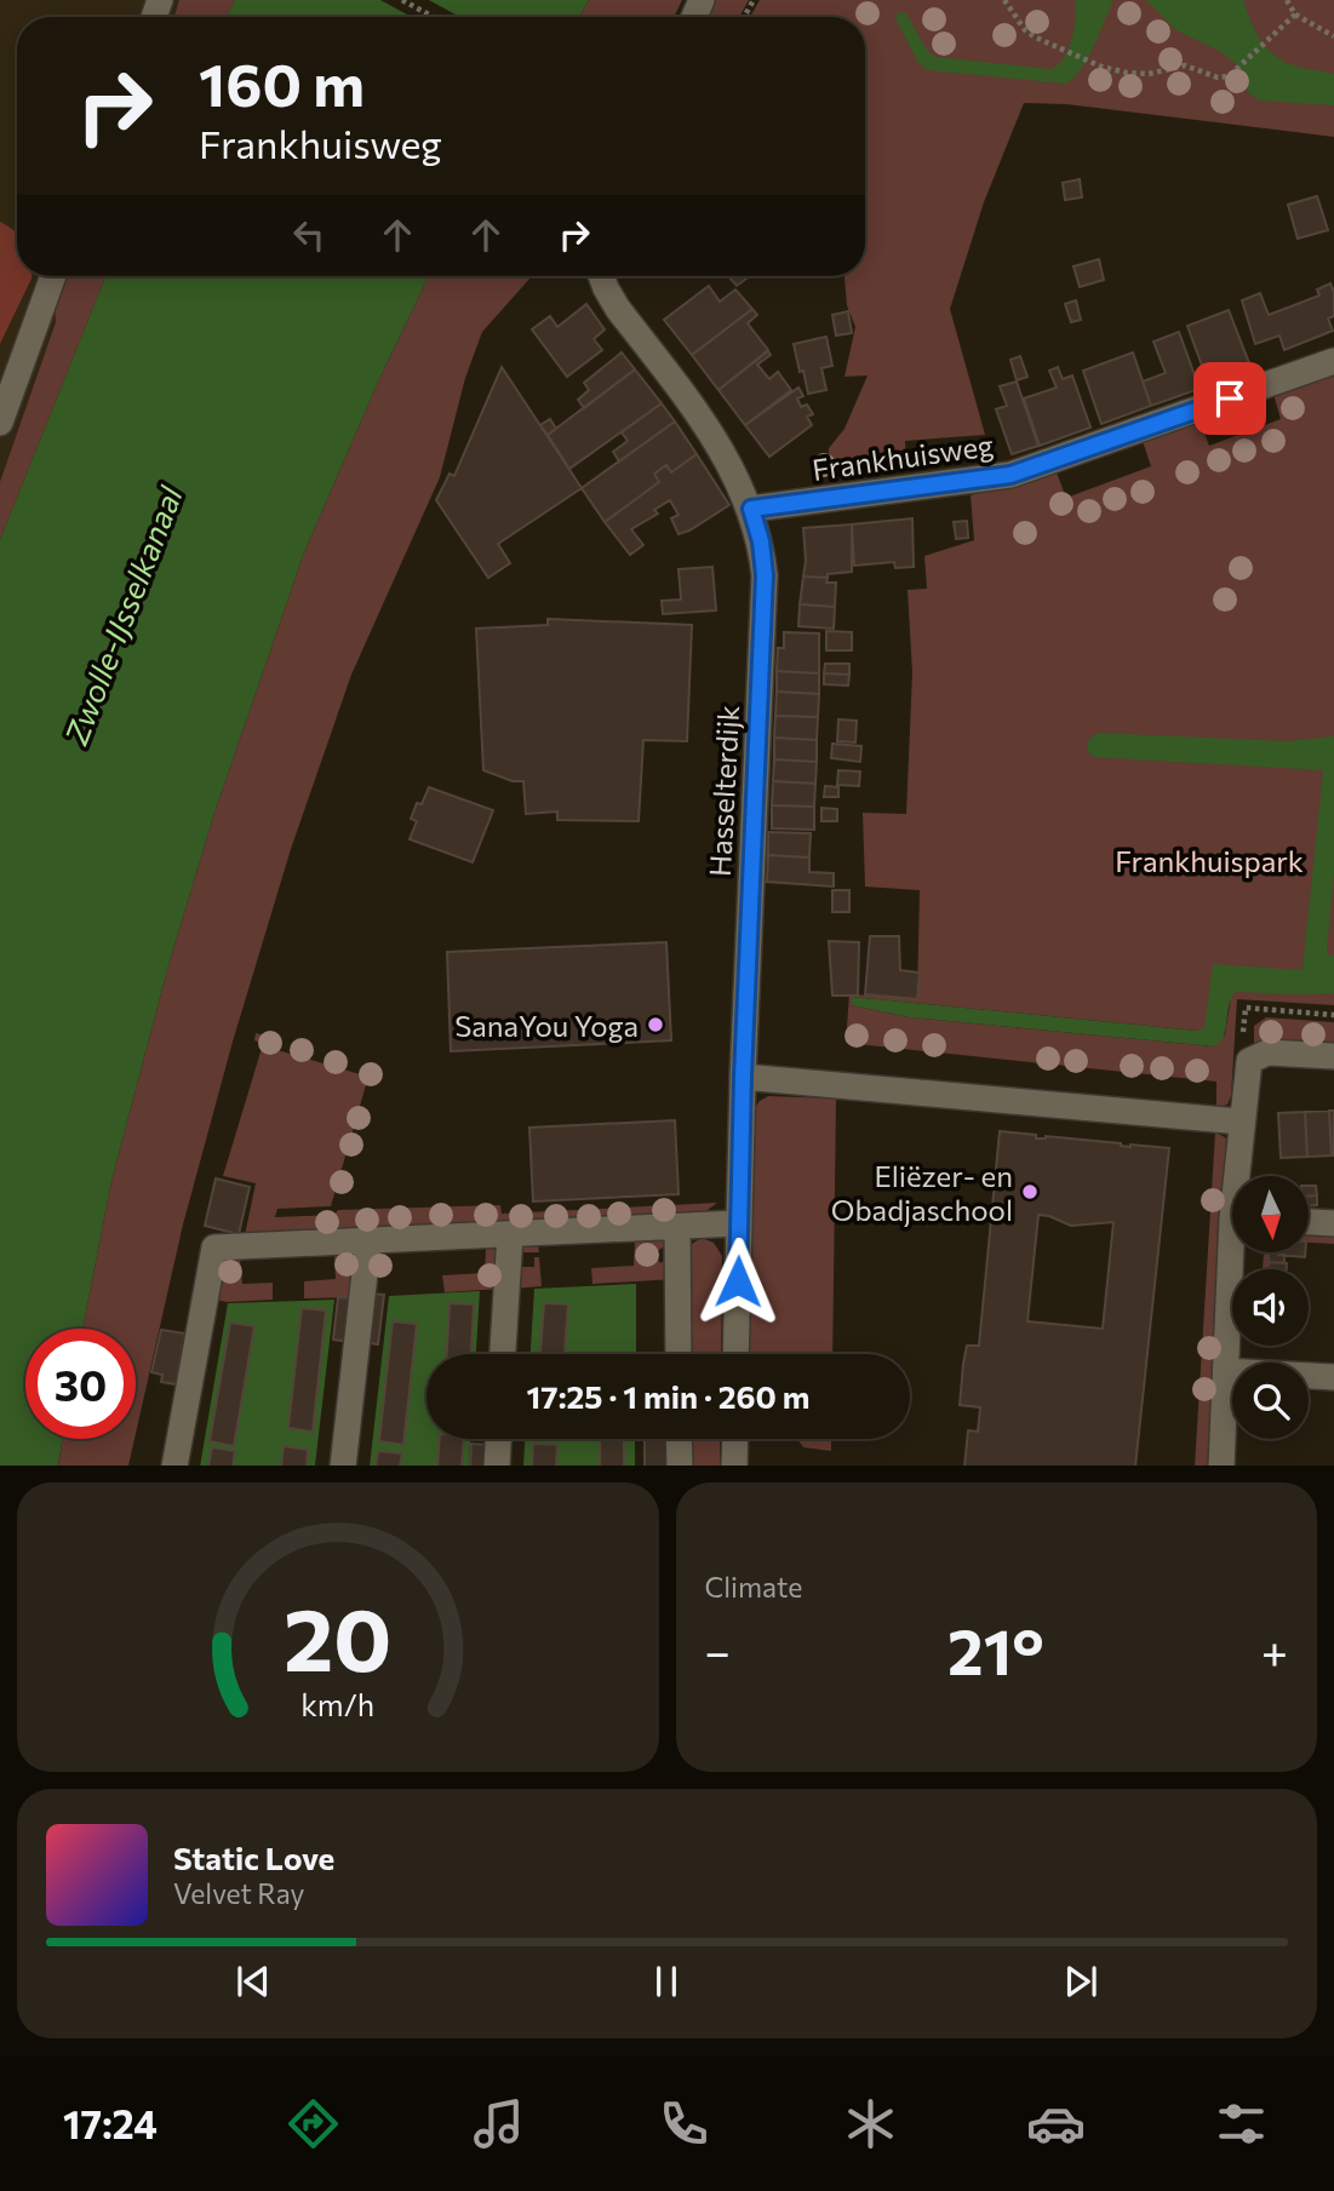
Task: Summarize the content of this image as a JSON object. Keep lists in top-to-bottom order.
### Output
{
  "streets": {
    "street": ["Frankhuisweg", "Hasselterdijk"]
  },
  "crossings": [
    ["Frankhuisweg", "Hasselterdijk"]
  ],
  "water": ["Zwolle-IJsselkanaal"],
  "parks": ["Frankhuispark"],
  "places": ["SanaYou Yoga", "Eliëzer- en Obadjaschool"],
  "north": "bottom",
  "page": {
    "turn": ["160 m", "Frankhuisweg"],
    "limit": "30",
    "trip": "17:25 · 1 min · 260 m",
    "tile": "Climate",
    "heat": ["−", "21°", "+"],
    "song": ["Static Love", "Velvet Ray"],
    "tabs": "17:24",
    "gauge": ["20", "km/h"]
  }
}
